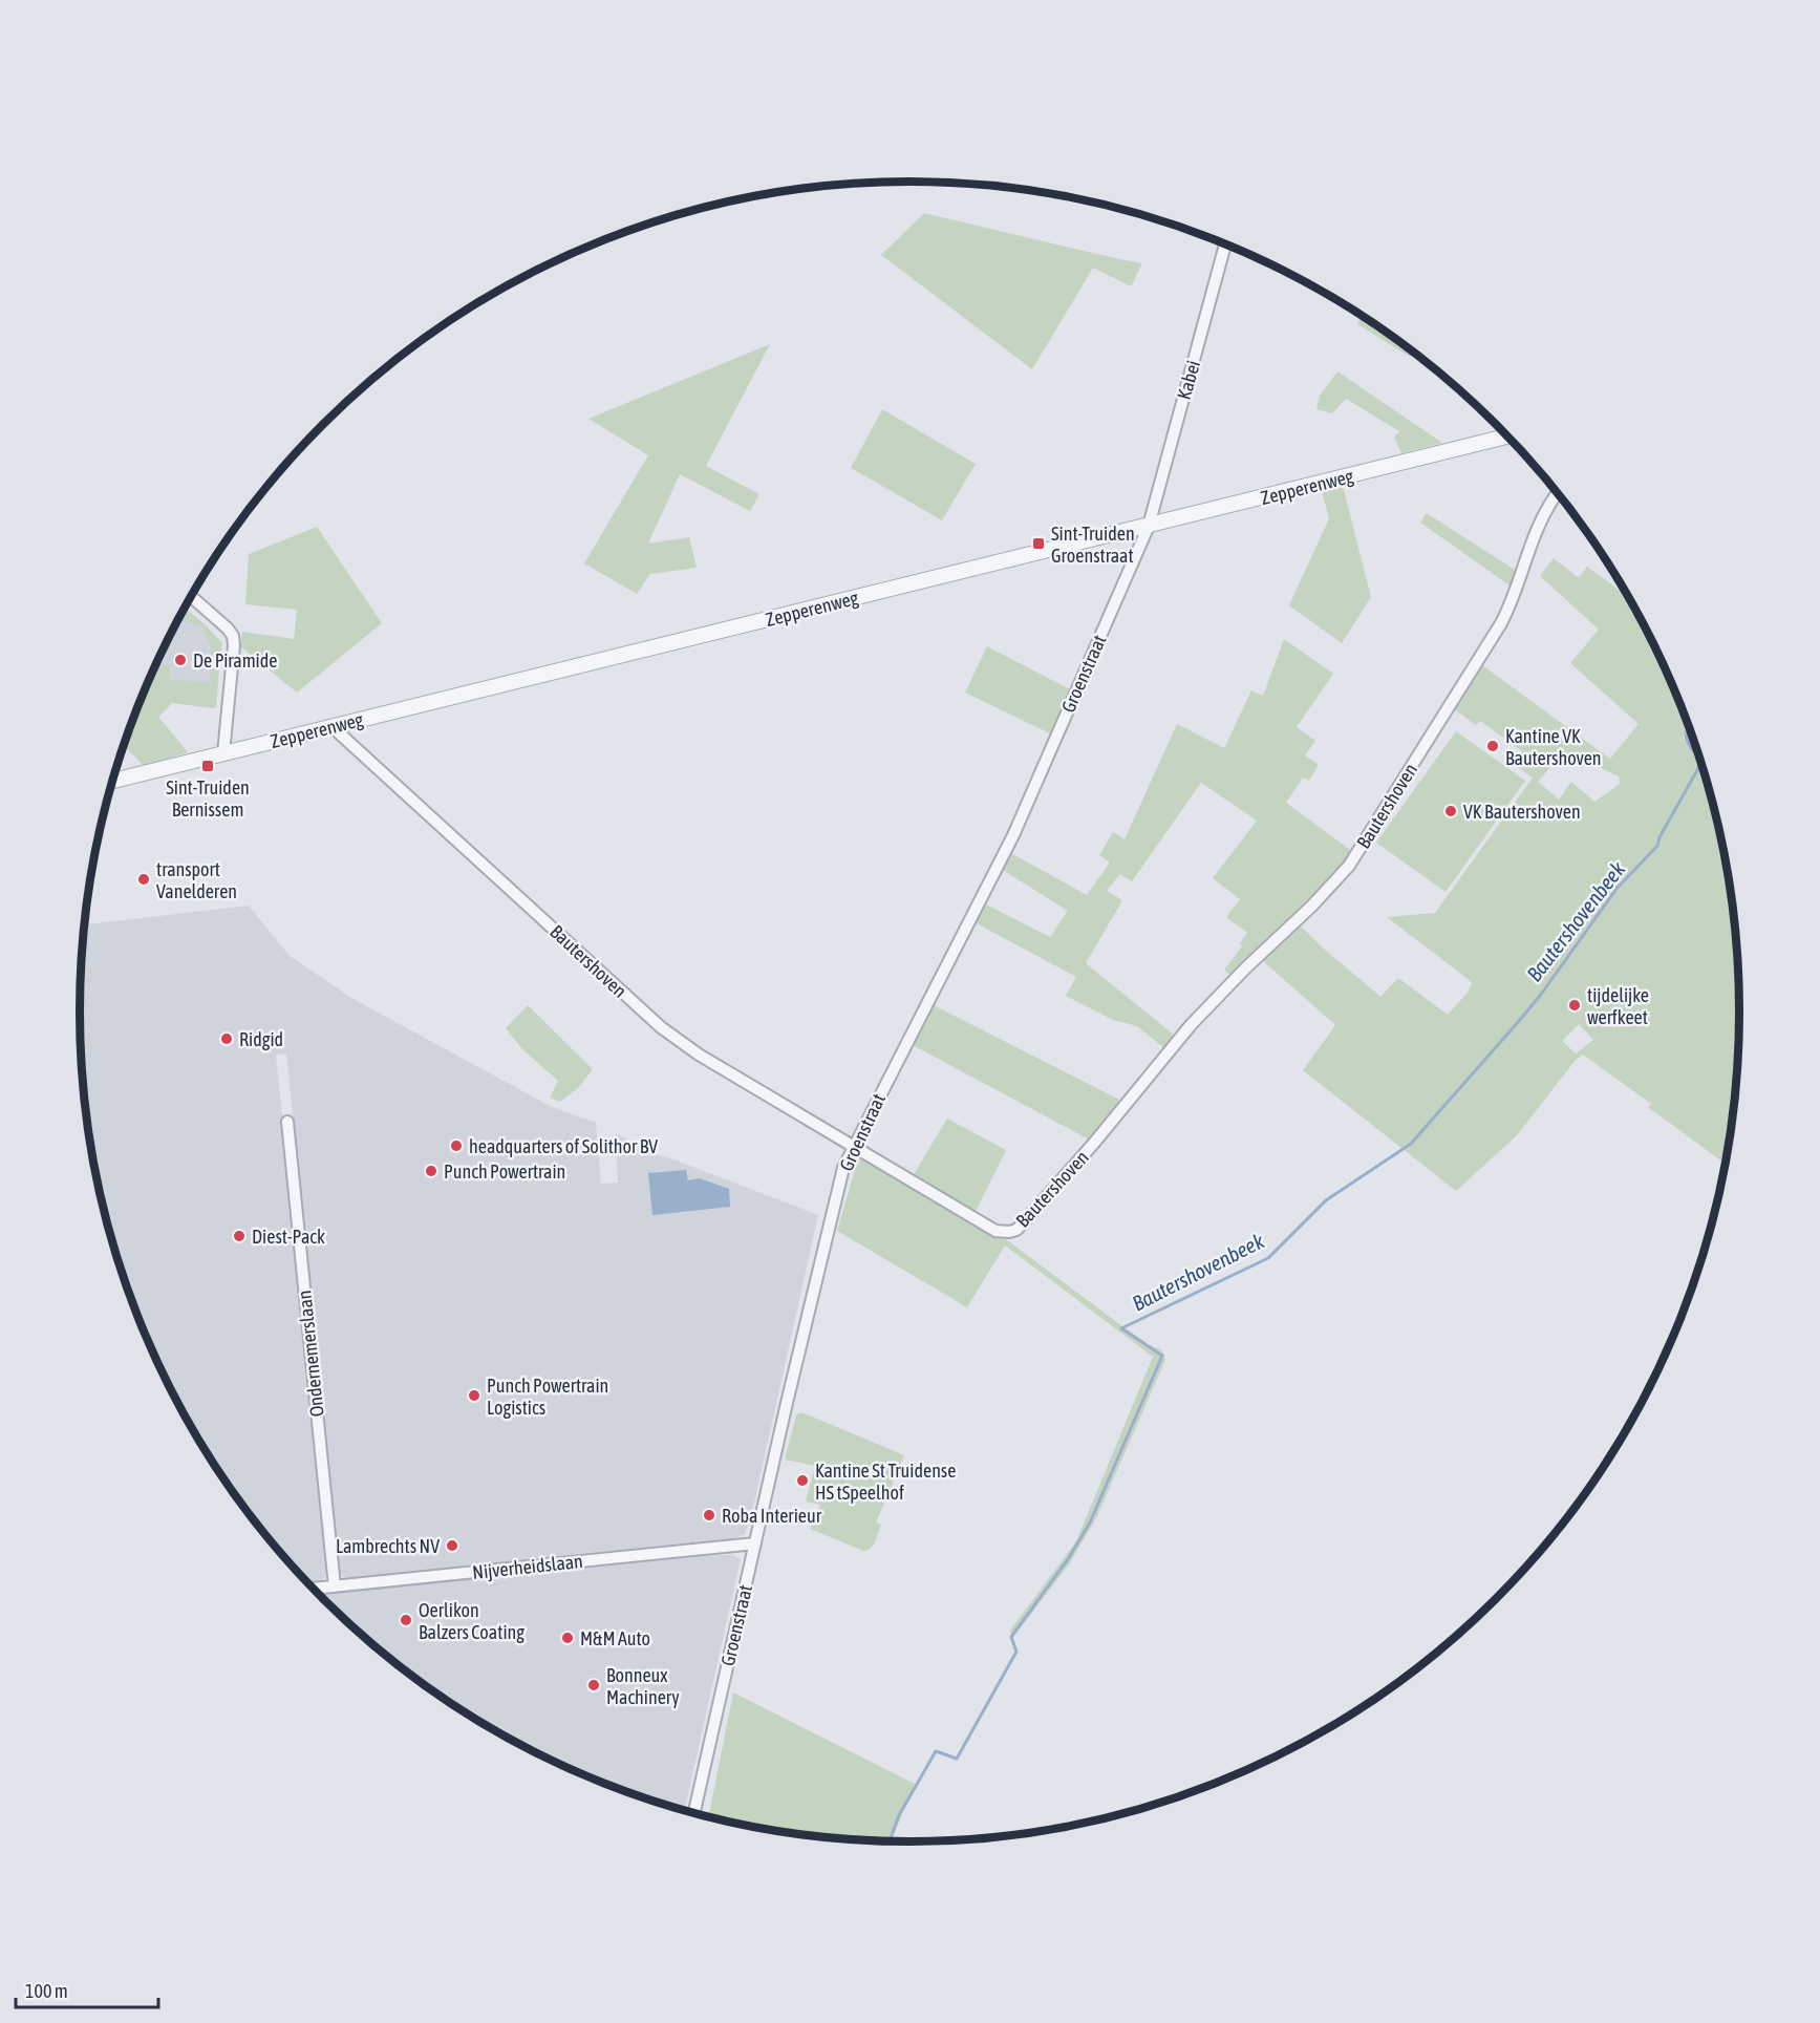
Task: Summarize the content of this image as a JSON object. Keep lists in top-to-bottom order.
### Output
{
  "streets": {
    "street": [
      "Kabei",
      "Zepperenweg",
      "Groenstraat",
      "Bautershoven",
      "Ondernemerslaan",
      "Nijverheidslaan"
    ]
  },
  "crossings": [
    ["Kabei", "Zepperenweg"],
    ["Kabei", "Groenstraat"],
    ["Zepperenweg", "Groenstraat"],
    ["Zepperenweg", "Bautershoven"],
    ["Groenstraat", "Bautershoven"],
    ["Groenstraat", "Nijverheidslaan"],
    ["Ondernemerslaan", "Nijverheidslaan"]
  ],
  "water": ["Bautershovenbeek"],
  "places": {
    "transit": ["Sint-Truiden Groenstraat", "Sint-Truiden Bernissem"],
    "other": [
      "De Piramide",
      "Kantine VK Bautershoven",
      "VK Bautershoven",
      "transport Vanelderen",
      "tijdelijke werfkeet",
      "Ridgid",
      "headquarters of Solithor BV",
      "Punch Powertrain",
      "Diest-Pack",
      "Punch Powertrain Logistics",
      "Kantine St Truidense HS tSpeelhof",
      "Roba Interieur",
      "Lambrechts NV",
      "Oerlikon Balzers Coating",
      "M&M Auto",
      "Bonneux Machinery"
    ]
  },
  "scale_bar": "100 m"
}
